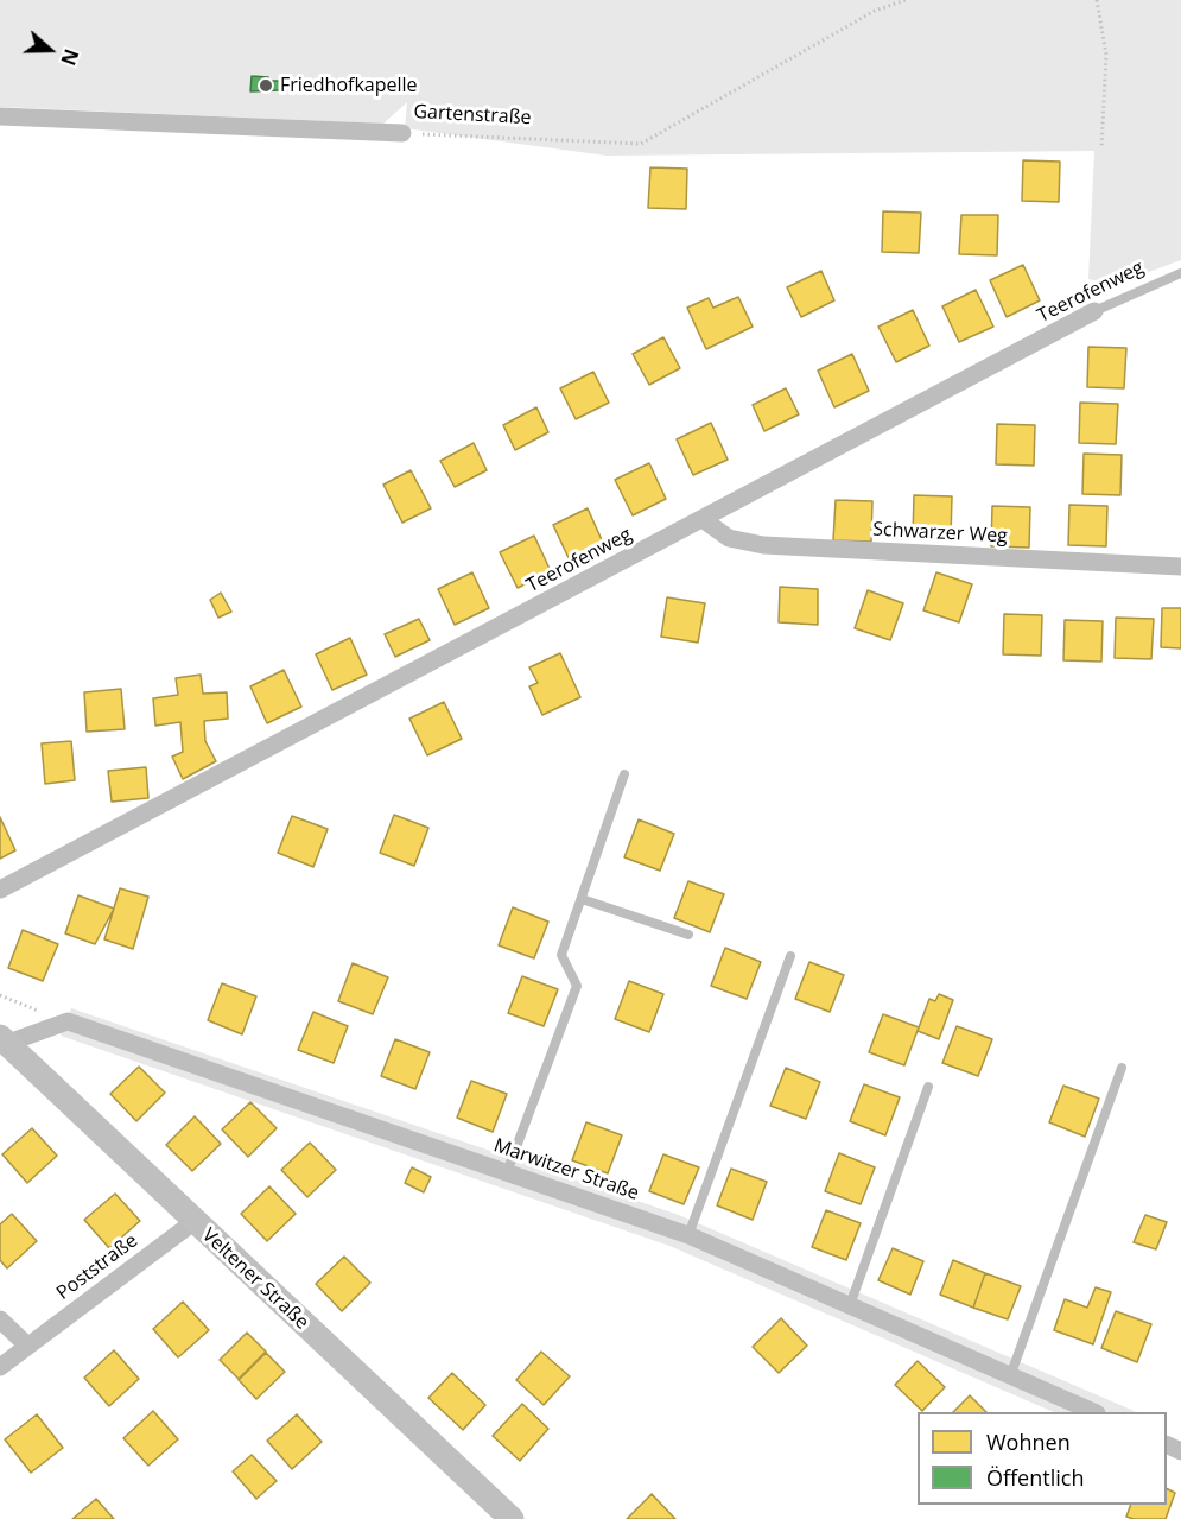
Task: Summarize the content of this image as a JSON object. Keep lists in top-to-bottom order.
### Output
{
  "streets": {
    "main road": ["Veltener Straße"],
    "street": [
      "Gartenstraße",
      "Teerofenweg",
      "Schwarzer Weg",
      "Marwitzer Straße",
      "Poststraße"
    ]
  },
  "crossings": [
    ["Teerofenweg", "Schwarzer Weg"],
    ["Poststraße", "Veltener Straße"]
  ],
  "places": ["Friedhofkapelle"],
  "legend": ["Wohnen", "Öffentlich"],
  "north": "right"
}
